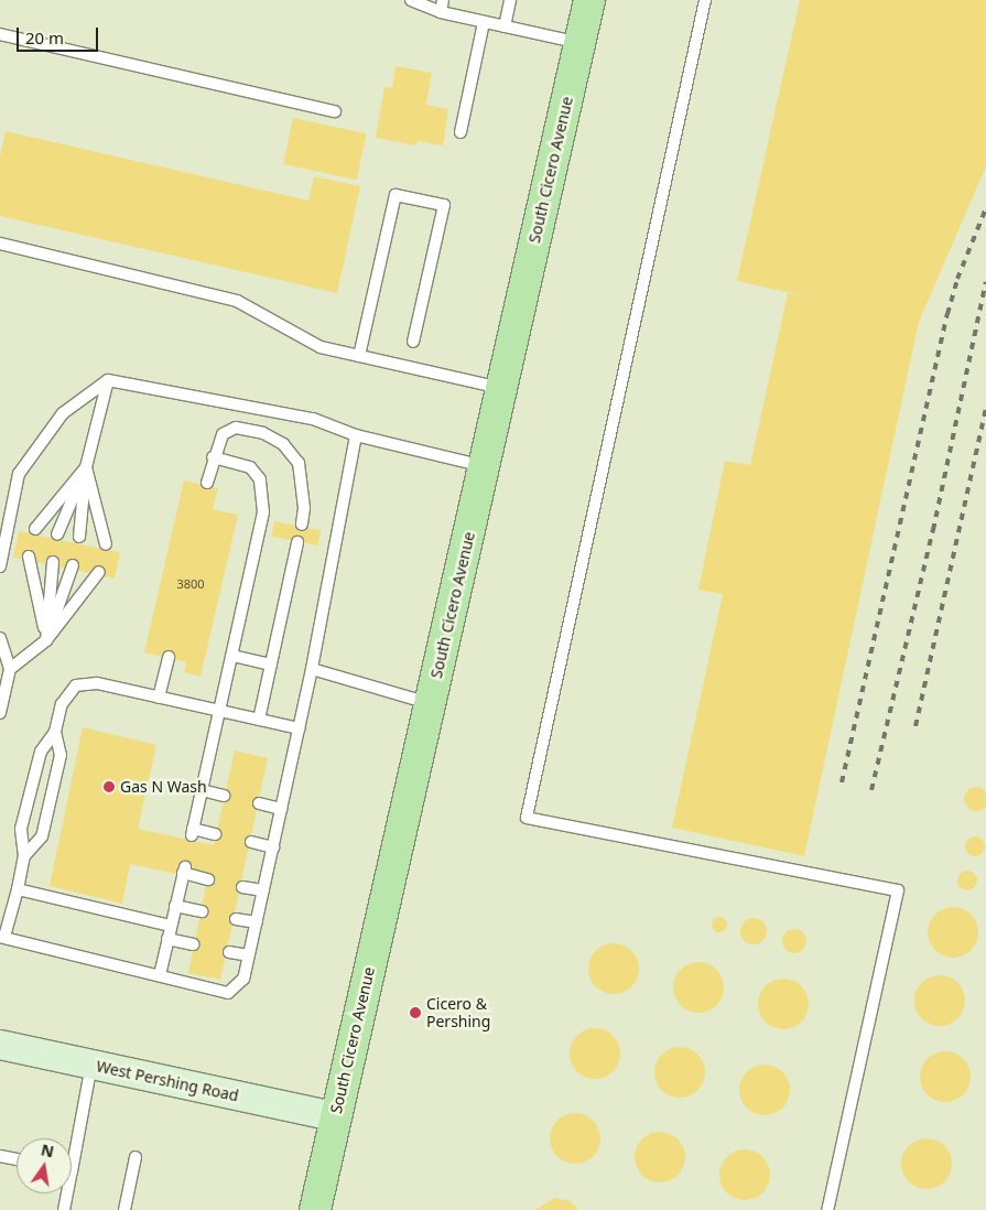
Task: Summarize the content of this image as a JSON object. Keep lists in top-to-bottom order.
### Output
{
  "streets": {
    "main road": ["South Cicero Avenue", "West Pershing Road"]
  },
  "crossings": [
    ["South Cicero Avenue", "West Pershing Road"]
  ],
  "places": ["Gas N Wash", "Cicero & Pershing"],
  "house_numbers": ["3800"],
  "scale_bar": "20 m",
  "north": "top"
}
